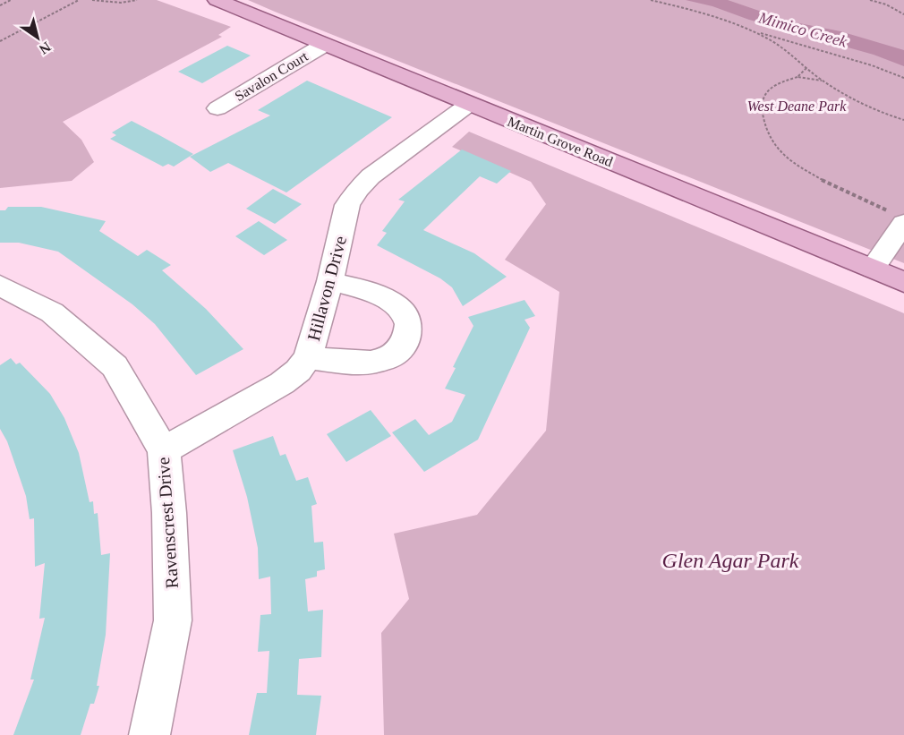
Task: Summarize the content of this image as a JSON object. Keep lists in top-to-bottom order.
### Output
{
  "streets": {
    "main road": ["Martin Grove Road"],
    "street": ["Savalon Court", "Hillavon Drive", "Ravenscrest Drive"]
  },
  "crossings": [
    ["Savalon Court", "Martin Grove Road"],
    ["Martin Grove Road", "Hillavon Drive"],
    ["Hillavon Drive", "Ravenscrest Drive"]
  ],
  "water": ["Mimico Creek"],
  "parks": ["West Deane Park", "Glen Agar Park"],
  "north": "bottom right"
}
